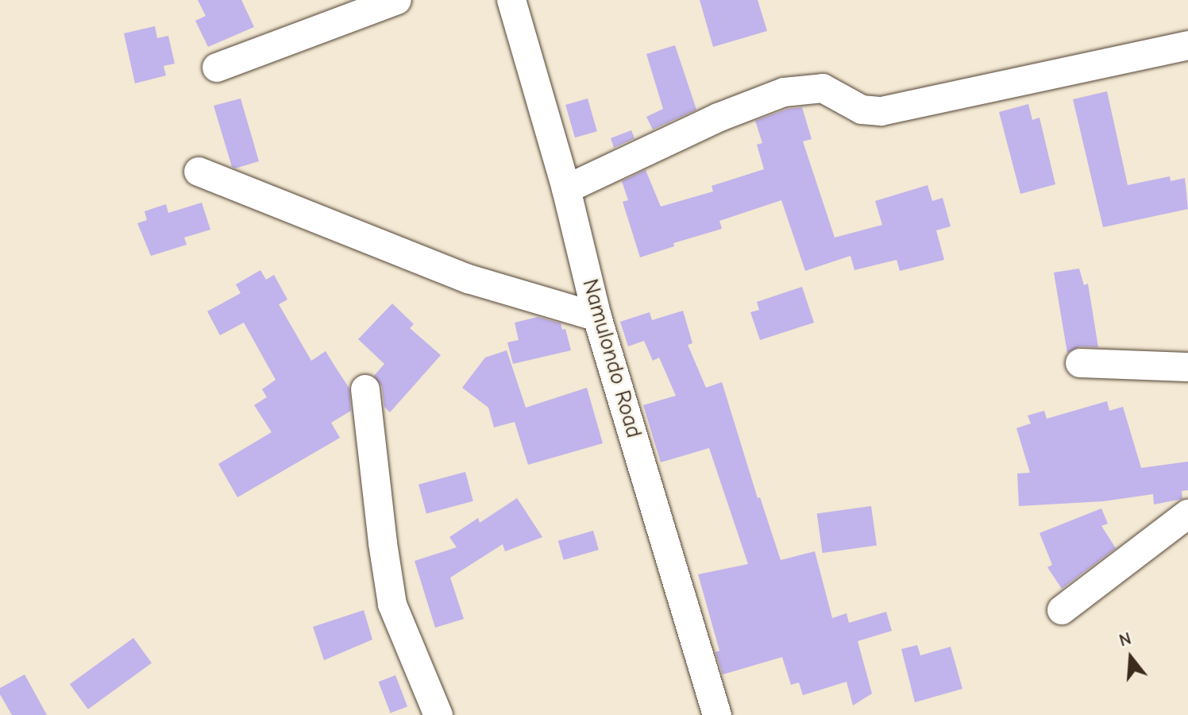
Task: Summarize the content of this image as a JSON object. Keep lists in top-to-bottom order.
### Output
{
  "streets": {
    "street": ["Namulondo Road"]
  },
  "north": "top"
}
